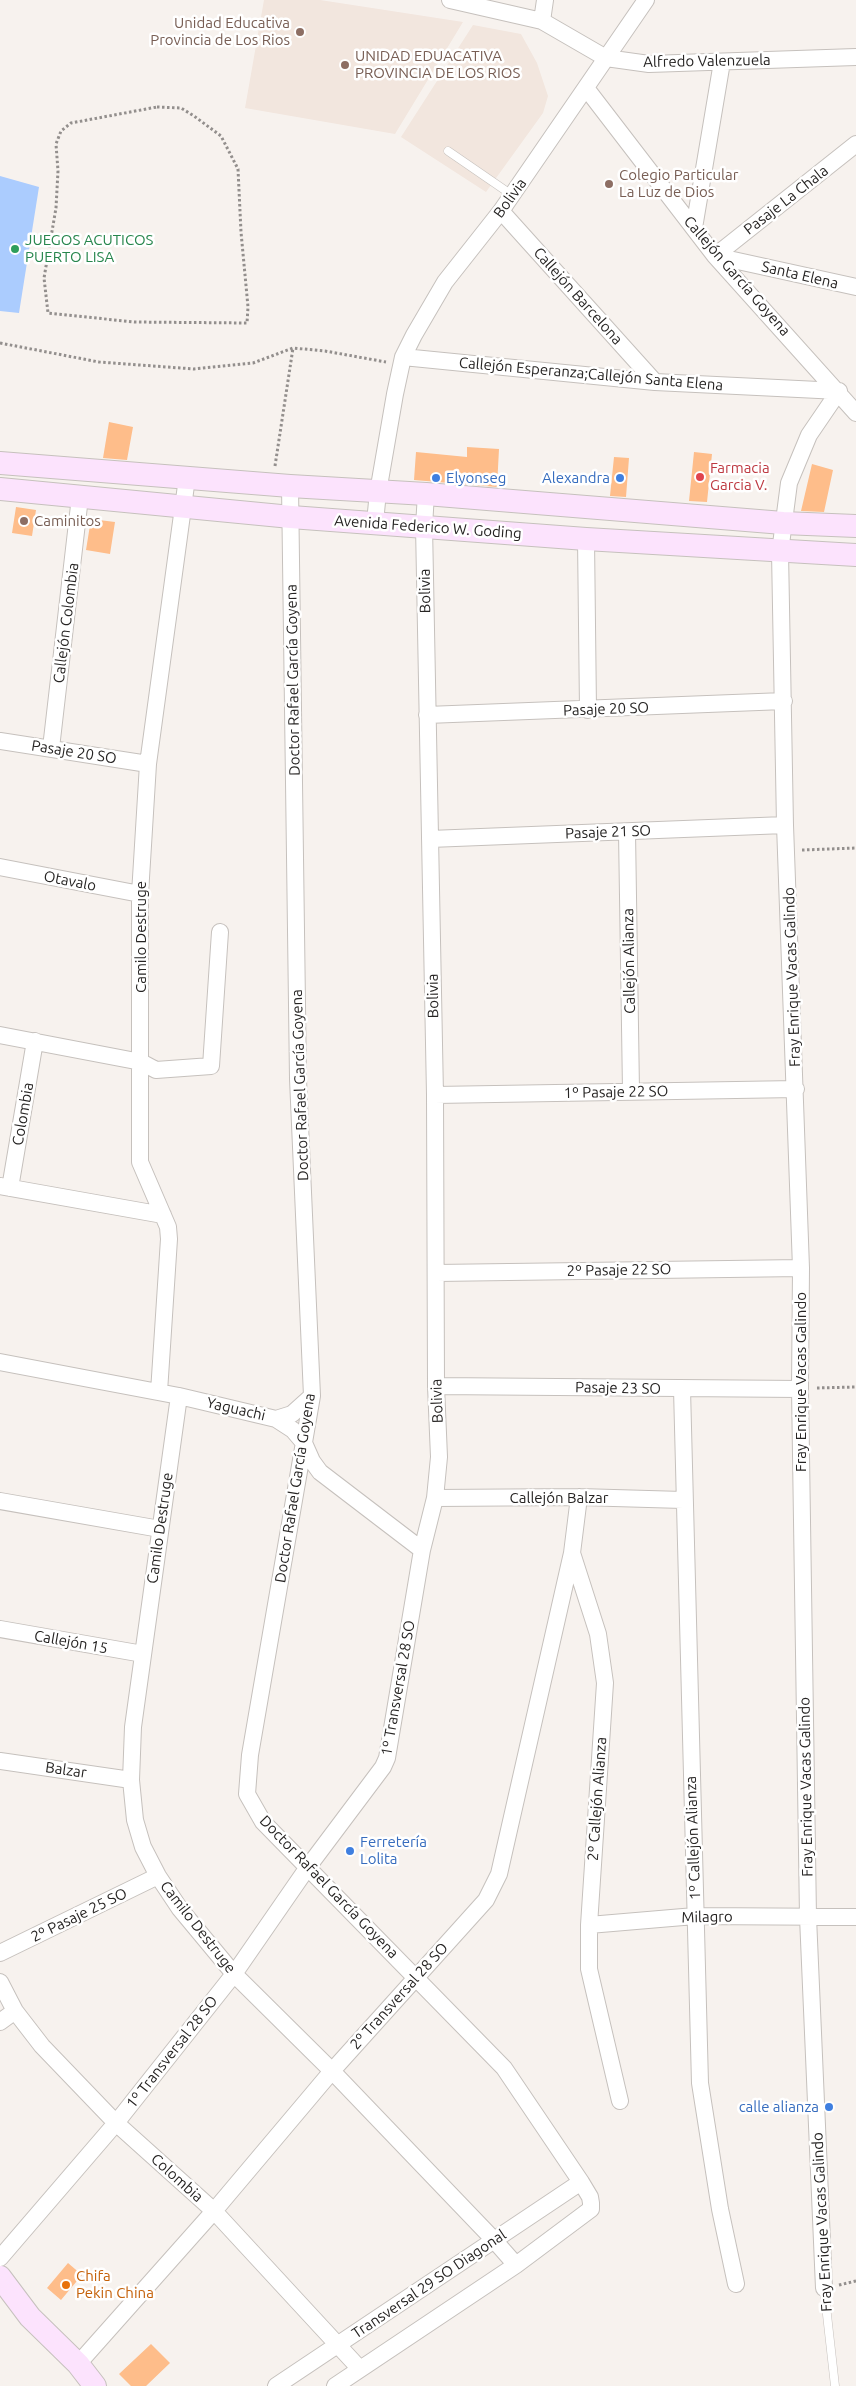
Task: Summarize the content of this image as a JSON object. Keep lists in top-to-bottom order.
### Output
{
  "streets": {
    "street": [
      "Alfredo Valenzuela",
      "Bolivia",
      "Pasaje La Chala",
      "Santa Elena",
      "Callejón García Goyena",
      "Callejón Barcelona",
      "Callejón Esperanza;Callejón Santa Elena",
      "Avenida Federico W. Goding",
      "Callejón Colombia",
      "Doctor Rafael García Goyena",
      "Pasaje 20 SO",
      "Pasaje 21 SO",
      "Otavalo",
      "Camilo Destruge",
      "Callejón Alianza",
      "Fray Enrique Vacas Galindo",
      "1º Pasaje 22 SO",
      "Colombia",
      "2º Pasaje 22 SO",
      "Pasaje 23 SO",
      "Yaguachi",
      "Callejón Balzar",
      "Callejón 15",
      "1º Transversal 28 SO",
      "Balzar",
      "2º Callejón Alianza",
      "1º Callejón Alianza",
      "2º Pasaje 25 SO",
      "Milagro",
      "2º Transversal 28 SO",
      "Transversal 29 SO Diagonal"
    ]
  },
  "crossings": [
    ["Alfredo Valenzuela", "Bolivia"],
    ["Bolivia", "Callejón García Goyena"],
    ["Bolivia", "Callejón Barcelona"],
    ["Bolivia", "Callejón Esperanza;Callejón Santa Elena"],
    ["Bolivia", "Avenida Federico W. Goding"],
    ["Bolivia", "Pasaje 20 SO"],
    ["Bolivia", "Pasaje 21 SO"],
    ["Bolivia", "1º Pasaje 22 SO"],
    ["Bolivia", "2º Pasaje 22 SO"],
    ["Bolivia", "Pasaje 23 SO"],
    ["Bolivia", "Callejón Balzar"],
    ["Bolivia", "1º Transversal 28 SO"],
    ["Pasaje La Chala", "Santa Elena"],
    ["Pasaje La Chala", "Callejón García Goyena"],
    ["Santa Elena", "Callejón García Goyena"],
    ["Callejón García Goyena", "Callejón Esperanza;Callejón Santa Elena"],
    ["Callejón García Goyena", "Fray Enrique Vacas Galindo"],
    ["Callejón Barcelona", "Callejón Esperanza;Callejón Santa Elena"],
    ["Callejón Esperanza;Callejón Santa Elena", "Fray Enrique Vacas Galindo"],
    ["Avenida Federico W. Goding", "Callejón Colombia"],
    ["Avenida Federico W. Goding", "Doctor Rafael García Goyena"],
    ["Avenida Federico W. Goding", "Camilo Destruge"],
    ["Avenida Federico W. Goding", "Fray Enrique Vacas Galindo"],
    ["Callejón Colombia", "Pasaje 20 SO"],
    ["Doctor Rafael García Goyena", "Camilo Destruge"],
    ["Doctor Rafael García Goyena", "Yaguachi"],
    ["Doctor Rafael García Goyena", "1º Transversal 28 SO"],
    ["Doctor Rafael García Goyena", "2º Transversal 28 SO"],
    ["Doctor Rafael García Goyena", "Transversal 29 SO Diagonal"],
    ["Pasaje 20 SO", "Camilo Destruge"],
    ["Pasaje 20 SO", "Fray Enrique Vacas Galindo"],
    ["Pasaje 21 SO", "Callejón Alianza"],
    ["Pasaje 21 SO", "Fray Enrique Vacas Galindo"],
    ["Otavalo", "Camilo Destruge"],
    ["Camilo Destruge", "Yaguachi"],
    ["Camilo Destruge", "Callejón 15"],
    ["Camilo Destruge", "1º Transversal 28 SO"],
    ["Camilo Destruge", "Balzar"],
    ["Camilo Destruge", "2º Pasaje 25 SO"],
    ["Camilo Destruge", "2º Transversal 28 SO"],
    ["Camilo Destruge", "Transversal 29 SO Diagonal"],
    ["Callejón Alianza", "1º Pasaje 22 SO"],
    ["Fray Enrique Vacas Galindo", "1º Pasaje 22 SO"],
    ["Fray Enrique Vacas Galindo", "2º Pasaje 22 SO"],
    ["Fray Enrique Vacas Galindo", "Pasaje 23 SO"],
    ["Fray Enrique Vacas Galindo", "Milagro"],
    ["Colombia", "1º Transversal 28 SO"],
    ["Colombia", "2º Transversal 28 SO"],
    ["Colombia", "Transversal 29 SO Diagonal"],
    ["Pasaje 23 SO", "1º Callejón Alianza"],
    ["Yaguachi", "1º Transversal 28 SO"],
    ["Callejón Balzar", "1º Transversal 28 SO"],
    ["Callejón Balzar", "2º Callejón Alianza"],
    ["Callejón Balzar", "1º Callejón Alianza"],
    ["2º Callejón Alianza", "Milagro"],
    ["2º Callejón Alianza", "2º Transversal 28 SO"],
    ["1º Callejón Alianza", "Milagro"]
  ],
  "places": [
    "Unidad Educativa Provincia de Los Rios",
    "UNIDAD EDUACATIVA PROVINCIA DE LOS RIOS",
    "Colegio Particular La Luz de Dios",
    "JUEGOS ACUTICOS PUERTO LISA",
    "Farmacia Garcia V.",
    "Elyonseg",
    "Alexandra",
    "Caminitos",
    "Ferretería Lolita",
    "calle alianza",
    "Chifa Pekin China"
  ]
}
